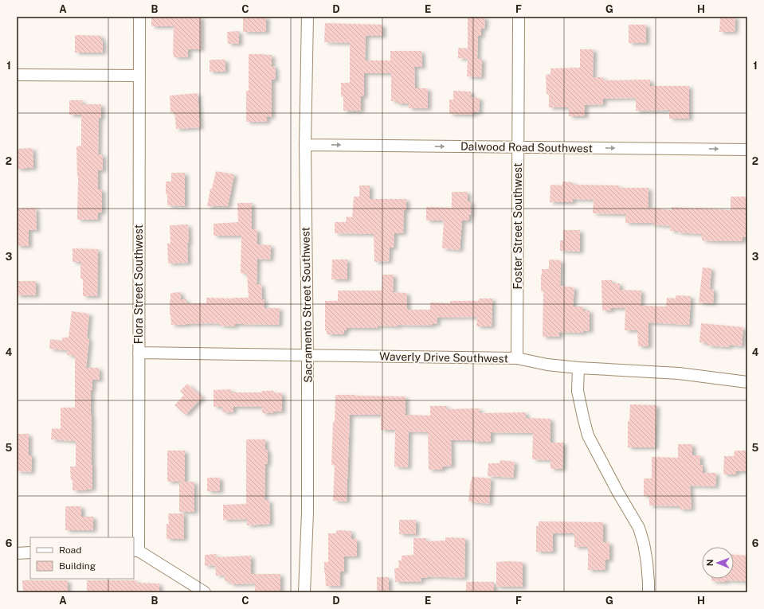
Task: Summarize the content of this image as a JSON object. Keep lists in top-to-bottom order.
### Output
{
  "streets": {
    "street": [
      "Dalwood Road Southwest",
      "Foster Street Southwest",
      "Flora Street Southwest",
      "Sacramento Street Southwest",
      "Waverly Drive Southwest"
    ]
  },
  "crossings": [
    ["Dalwood Road Southwest", "Foster Street Southwest"],
    ["Dalwood Road Southwest", "Sacramento Street Southwest"],
    ["Foster Street Southwest", "Waverly Drive Southwest"],
    ["Flora Street Southwest", "Waverly Drive Southwest"],
    ["Sacramento Street Southwest", "Waverly Drive Southwest"]
  ],
  "one_way": ["Dalwood Road Southwest"],
  "legend": ["Road", "Building"],
  "north": "left",
  "grid": {
    "columns": [
      "A",
      "B",
      "C",
      "D",
      "E",
      "F",
      "G",
      "H"
    ],
    "rows": [
      "1",
      "2",
      "3",
      "4",
      "5",
      "6"
    ]
  }
}
